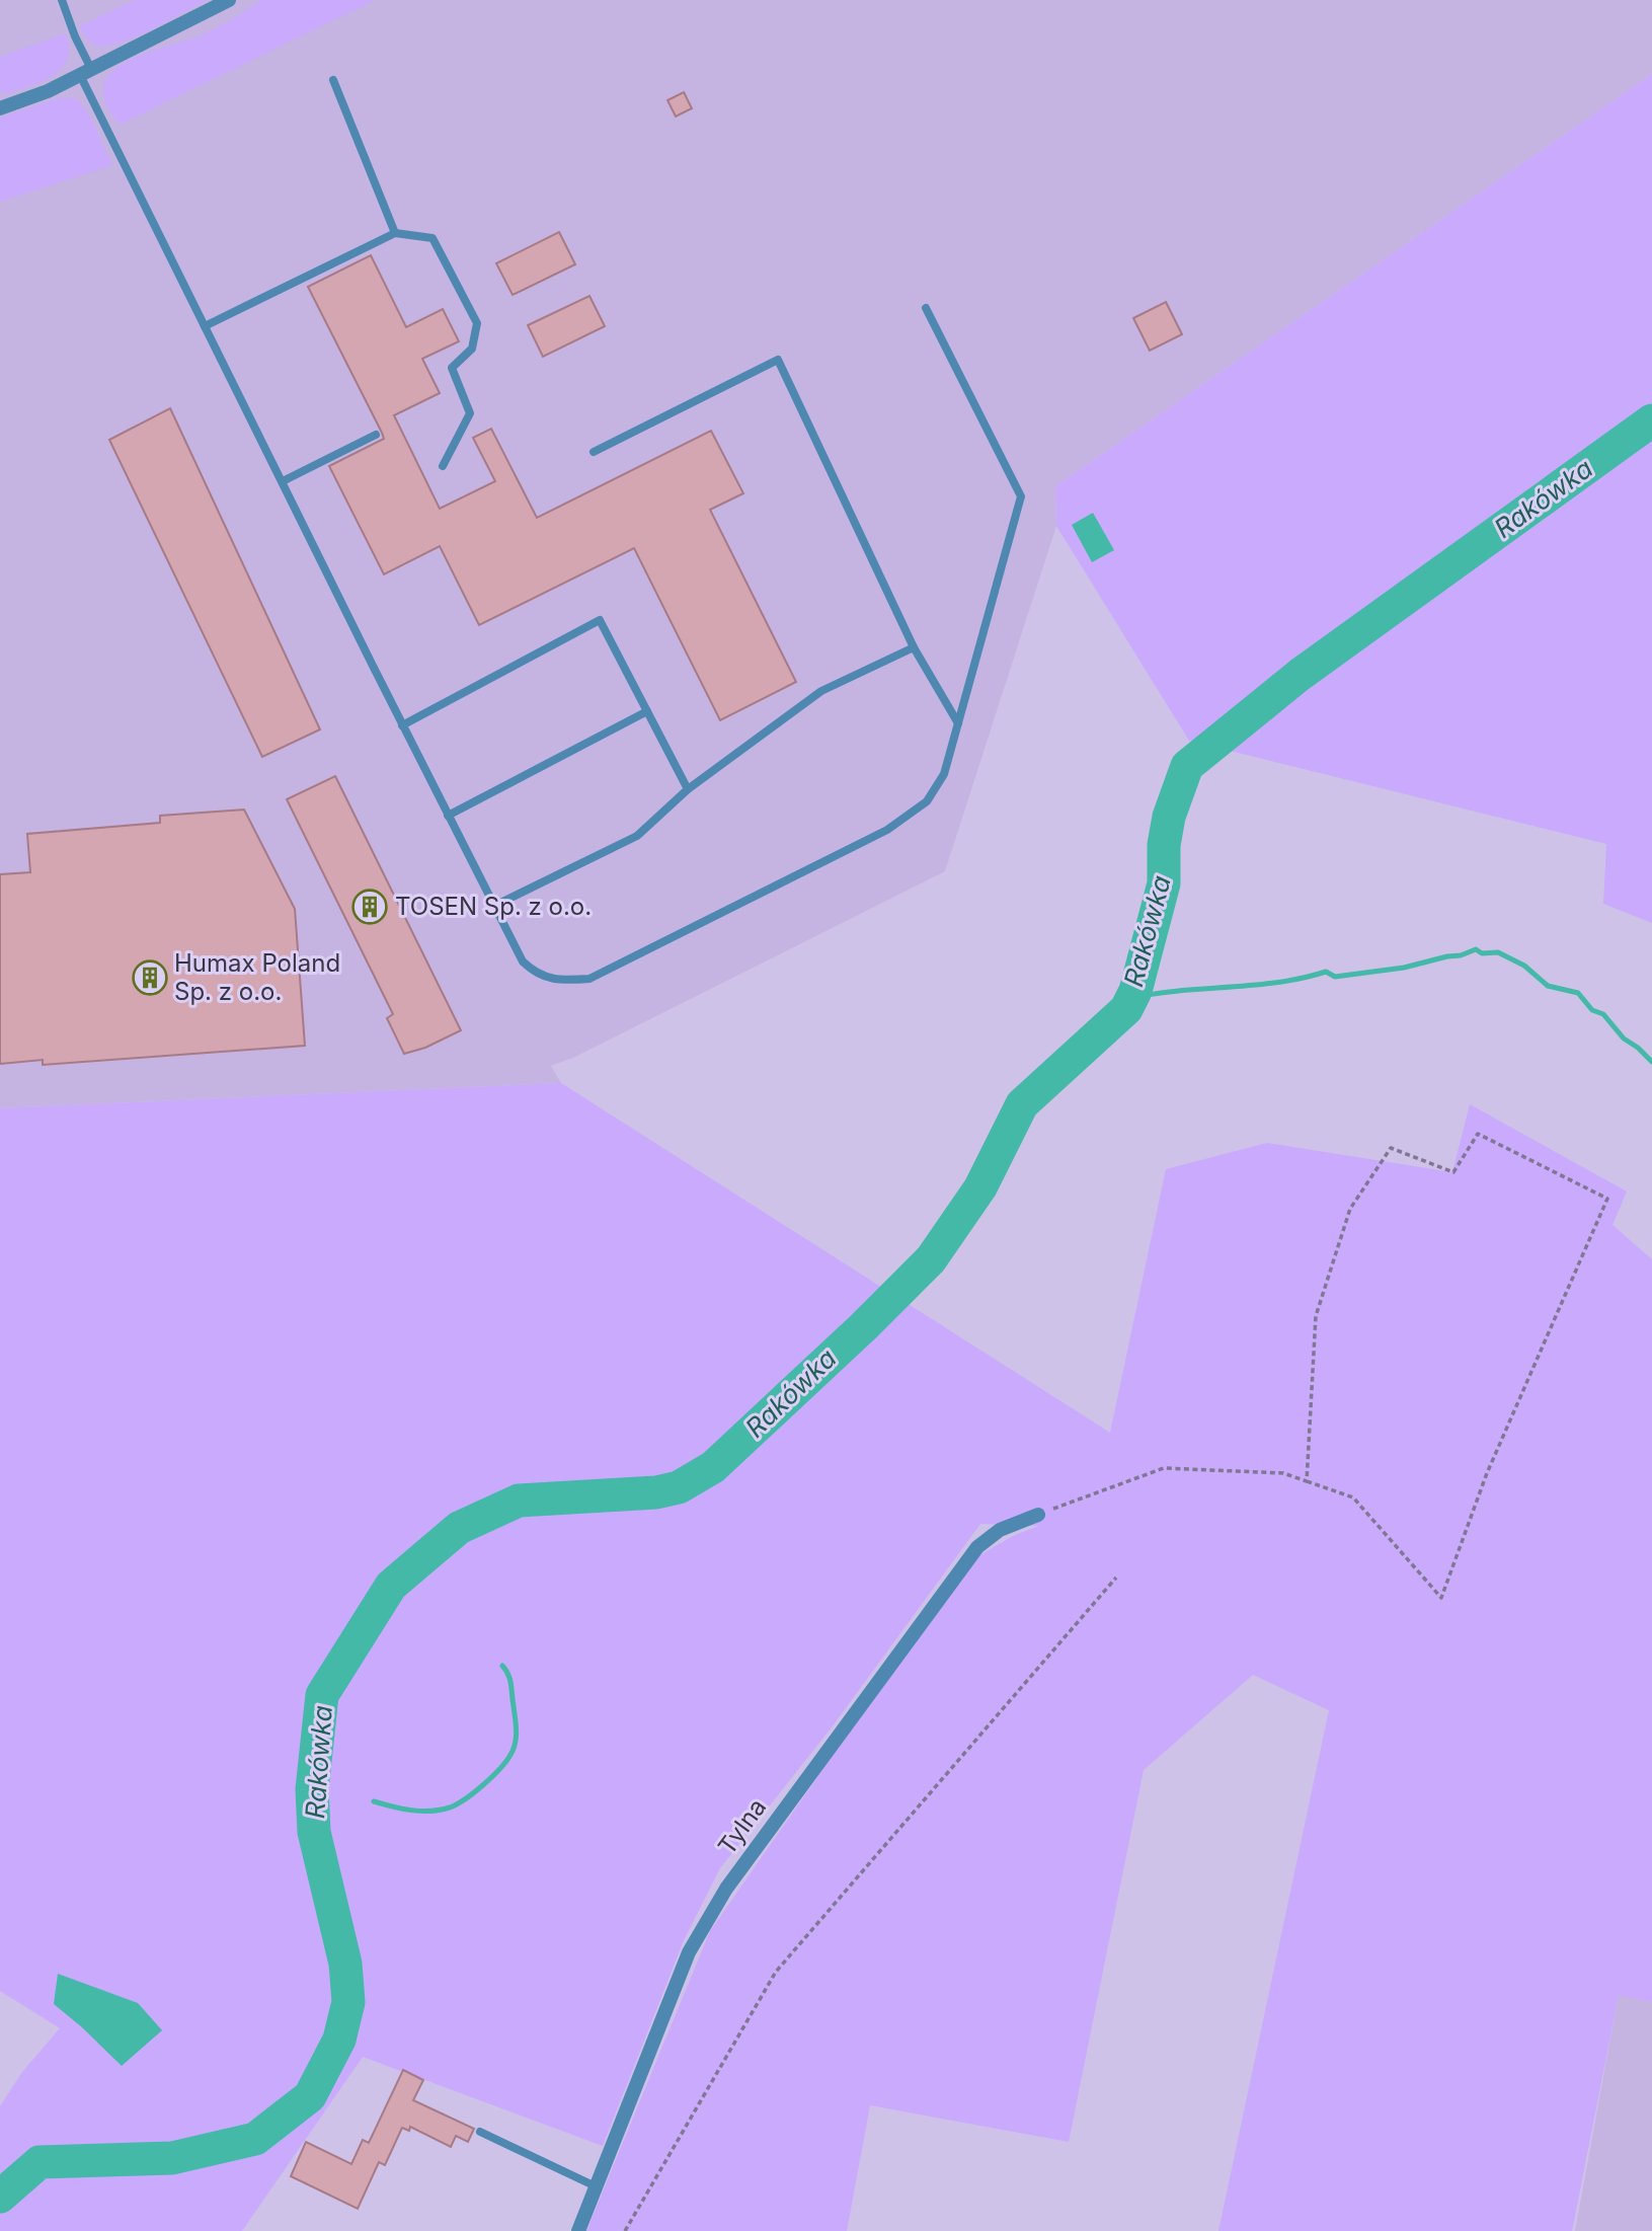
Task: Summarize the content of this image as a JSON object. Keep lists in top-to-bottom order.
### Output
{
  "streets": {
    "street": ["Tylna"]
  },
  "water": ["Rakówka"],
  "places": {
    "building": ["TOSEN Sp. z o.o.", "Humax Poland Sp. z o.o."]
  }
}
